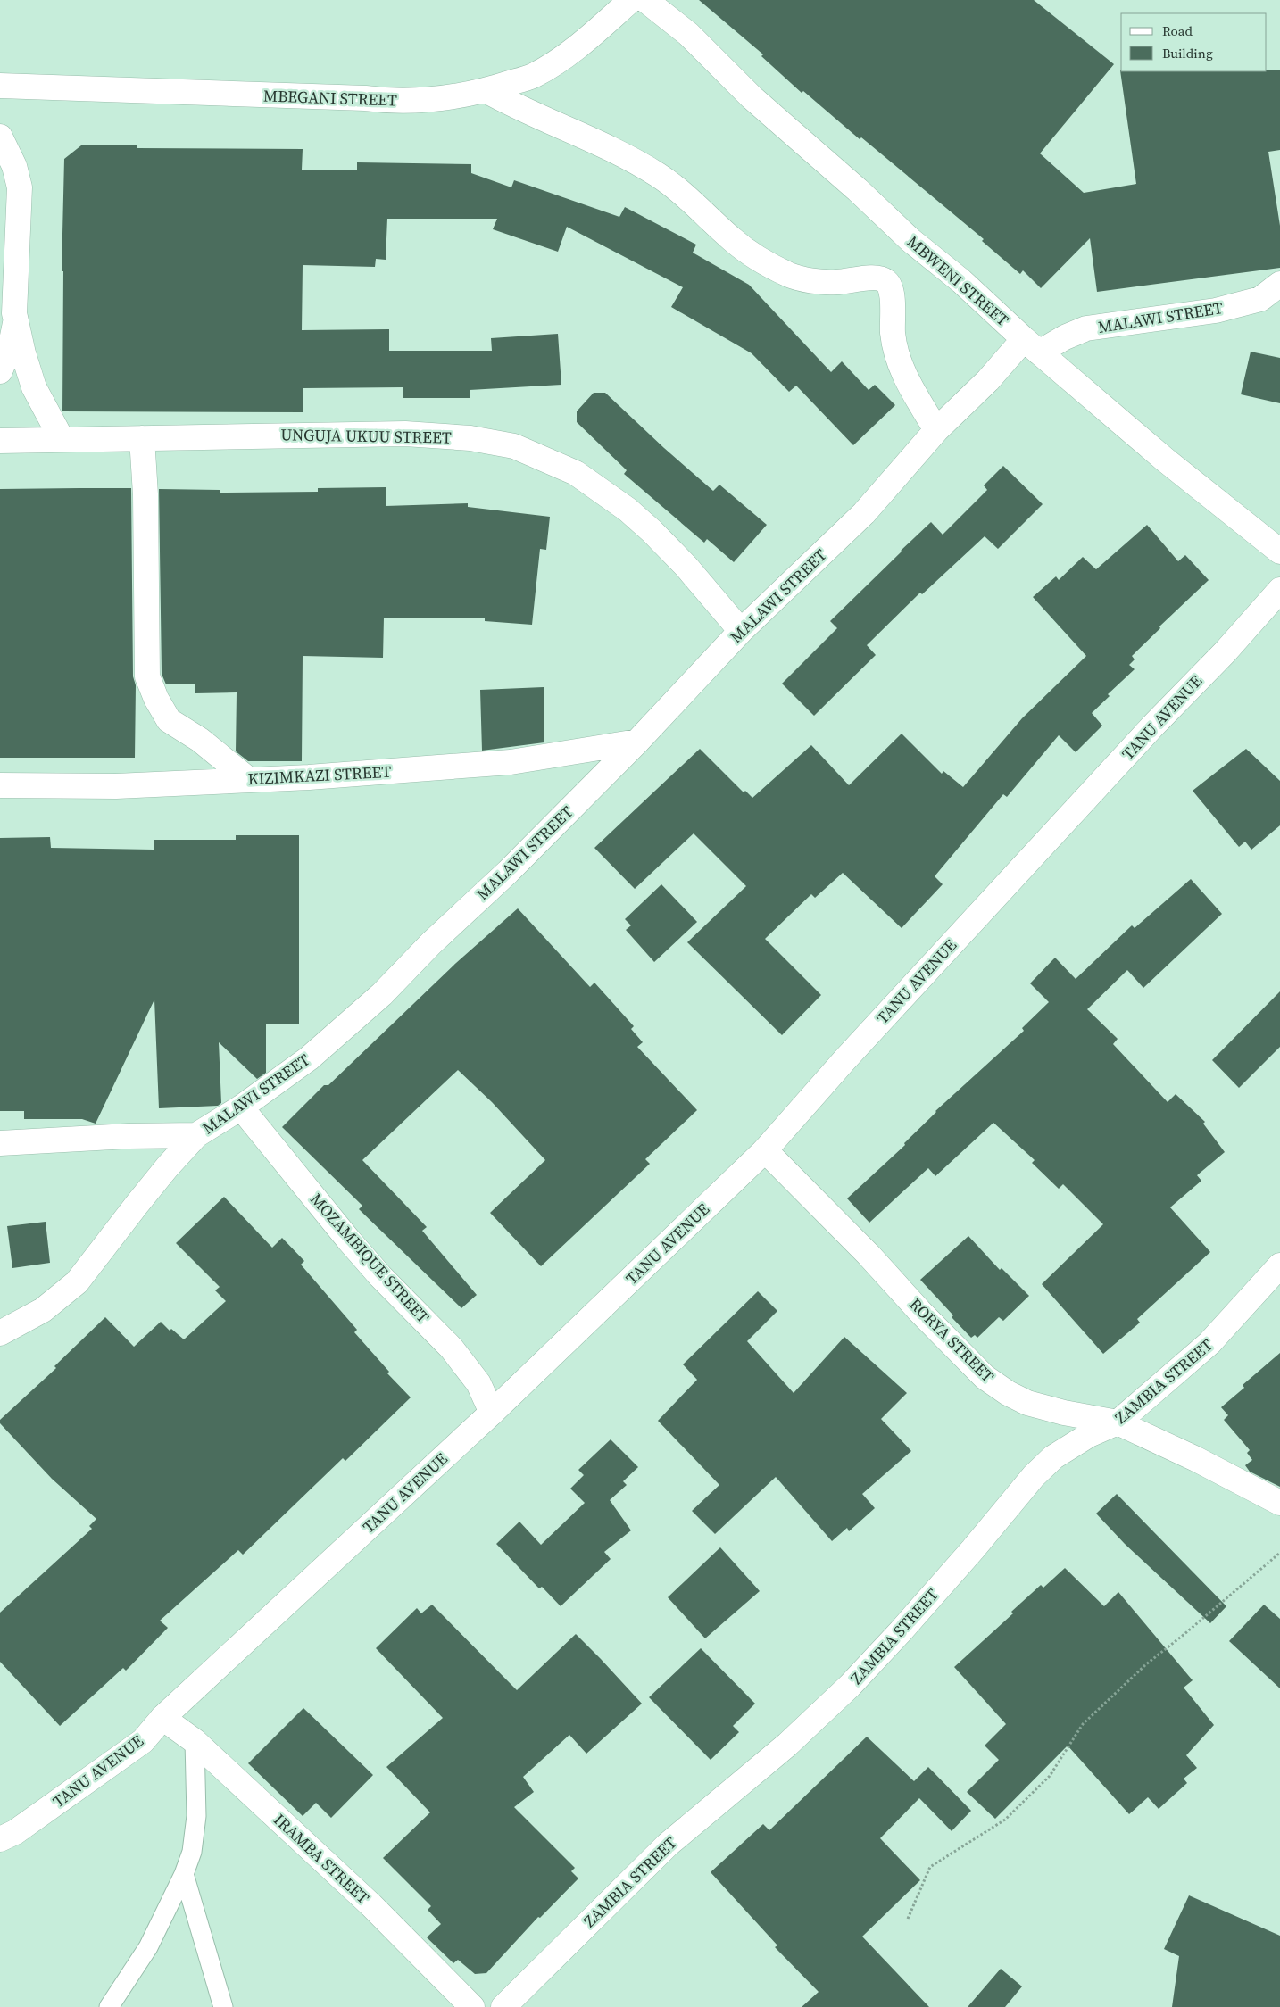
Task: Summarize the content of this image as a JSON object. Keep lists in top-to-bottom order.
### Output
{
  "streets": {
    "street": [
      "MBEGANI STREET",
      "MBWENI STREET",
      "MALAWI STREET",
      "UNGUJA UKUU STREET",
      "TANU AVENUE",
      "KIZIMKAZI STREET",
      "MOZAMBIQUE STREET",
      "RORYA STREET",
      "ZAMBIA STREET",
      "IRAMBA STREET"
    ]
  },
  "crossings": [
    ["MBWENI STREET", "MALAWI STREET"],
    ["MALAWI STREET", "UNGUJA UKUU STREET"],
    ["MALAWI STREET", "KIZIMKAZI STREET"],
    ["MALAWI STREET", "MOZAMBIQUE STREET"],
    ["TANU AVENUE", "MOZAMBIQUE STREET"],
    ["TANU AVENUE", "RORYA STREET"],
    ["TANU AVENUE", "IRAMBA STREET"],
    ["RORYA STREET", "ZAMBIA STREET"]
  ],
  "legend": ["Road", "Building"]
}
